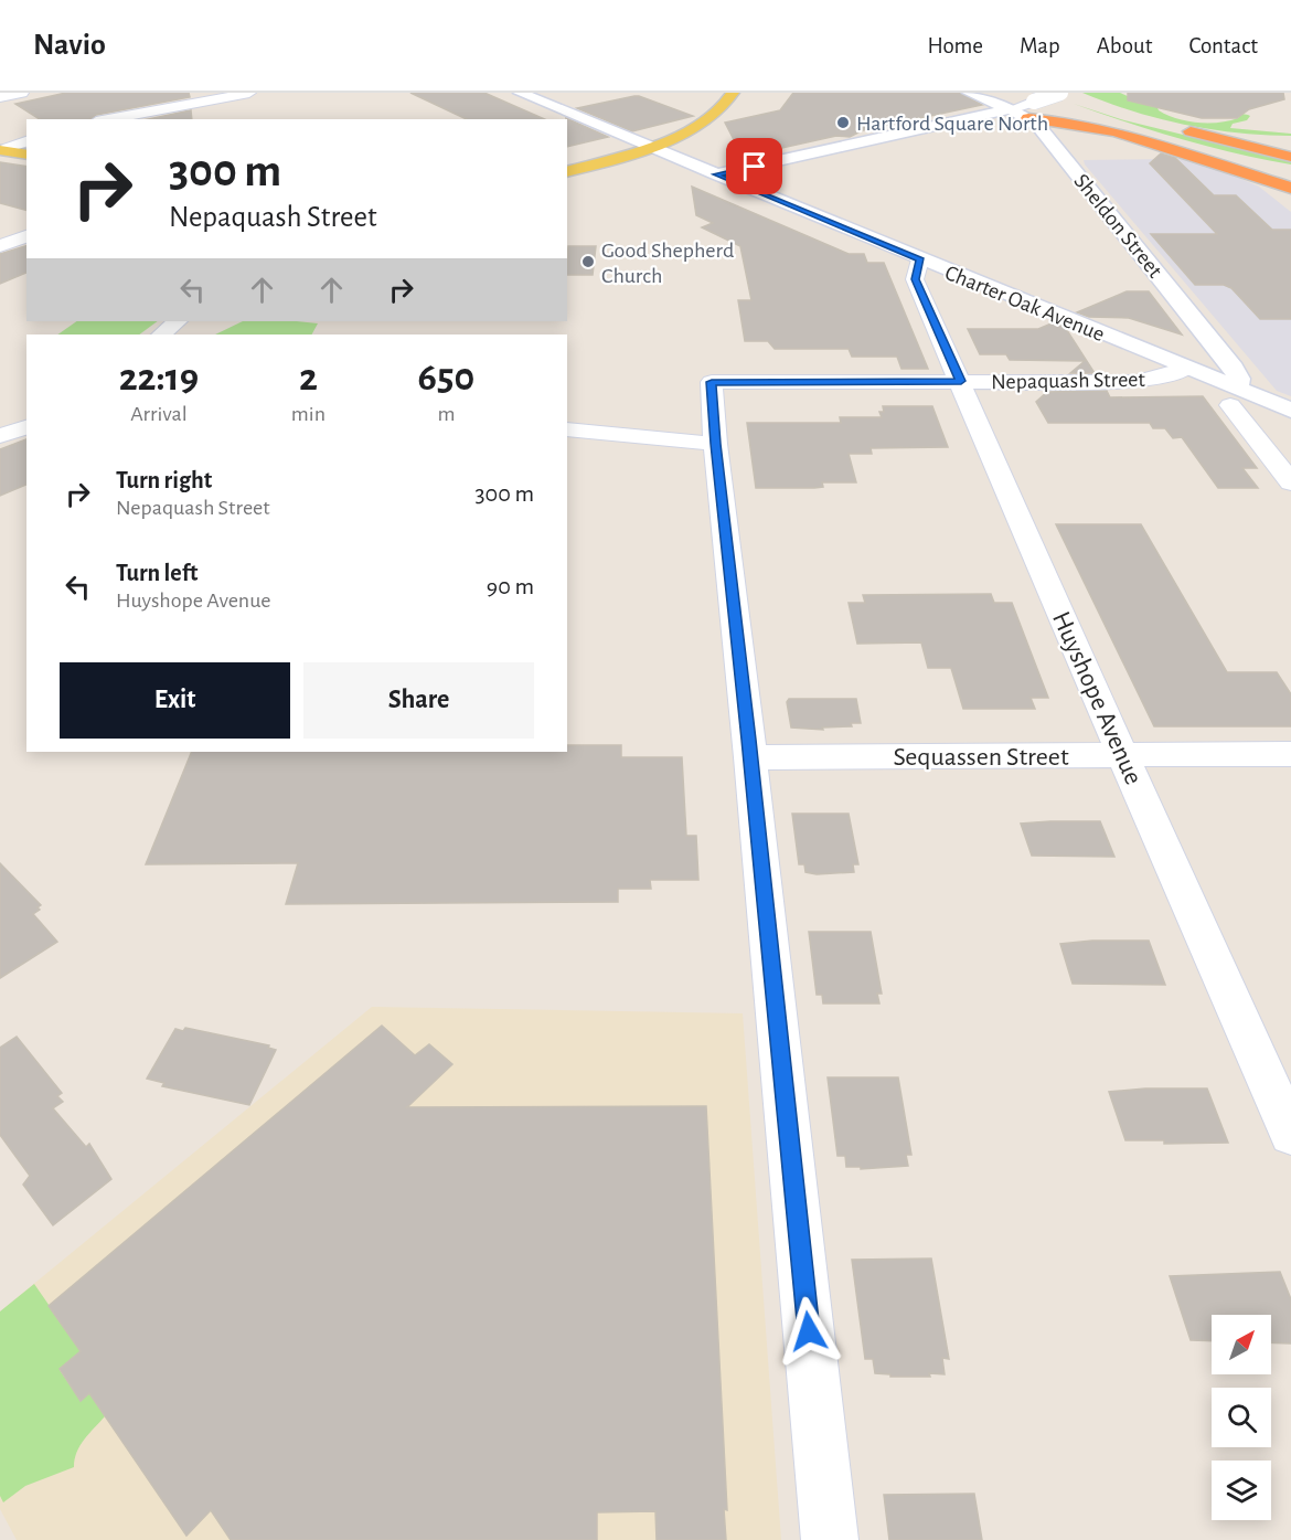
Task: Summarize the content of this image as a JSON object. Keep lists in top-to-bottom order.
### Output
{
  "streets": {
    "street": [
      "Sheldon Street",
      "Charter Oak Avenue",
      "Nepaquash Street",
      "Huyshope Avenue",
      "Sequassen Street"
    ]
  },
  "crossings": [
    ["Sheldon Street", "Charter Oak Avenue"],
    ["Charter Oak Avenue", "Nepaquash Street"],
    ["Charter Oak Avenue", "Huyshope Avenue"],
    ["Nepaquash Street", "Huyshope Avenue"],
    ["Huyshope Avenue", "Sequassen Street"]
  ],
  "places": ["Hartford Square North", "Good Shepherd Church"],
  "north": "top right",
  "page": {
    "header": "Navio",
    "nav": [
      "Home",
      "Map",
      "About",
      "Contact"
    ],
    "turn": ["300 m", "Nepaquash Street"],
    "eta": [
      "22:19",
      "Arrival",
      "2",
      "min",
      "650",
      "m"
    ],
    "list": [
      {
        "name": "Turn right",
        "note": "Nepaquash Street",
        "value": "300 m"
      },
      {
        "name": "Turn left",
        "note": "Huyshope Avenue",
        "value": "90 m"
      }
    ],
    "buttons": ["Exit", "Share"]
  }
}
